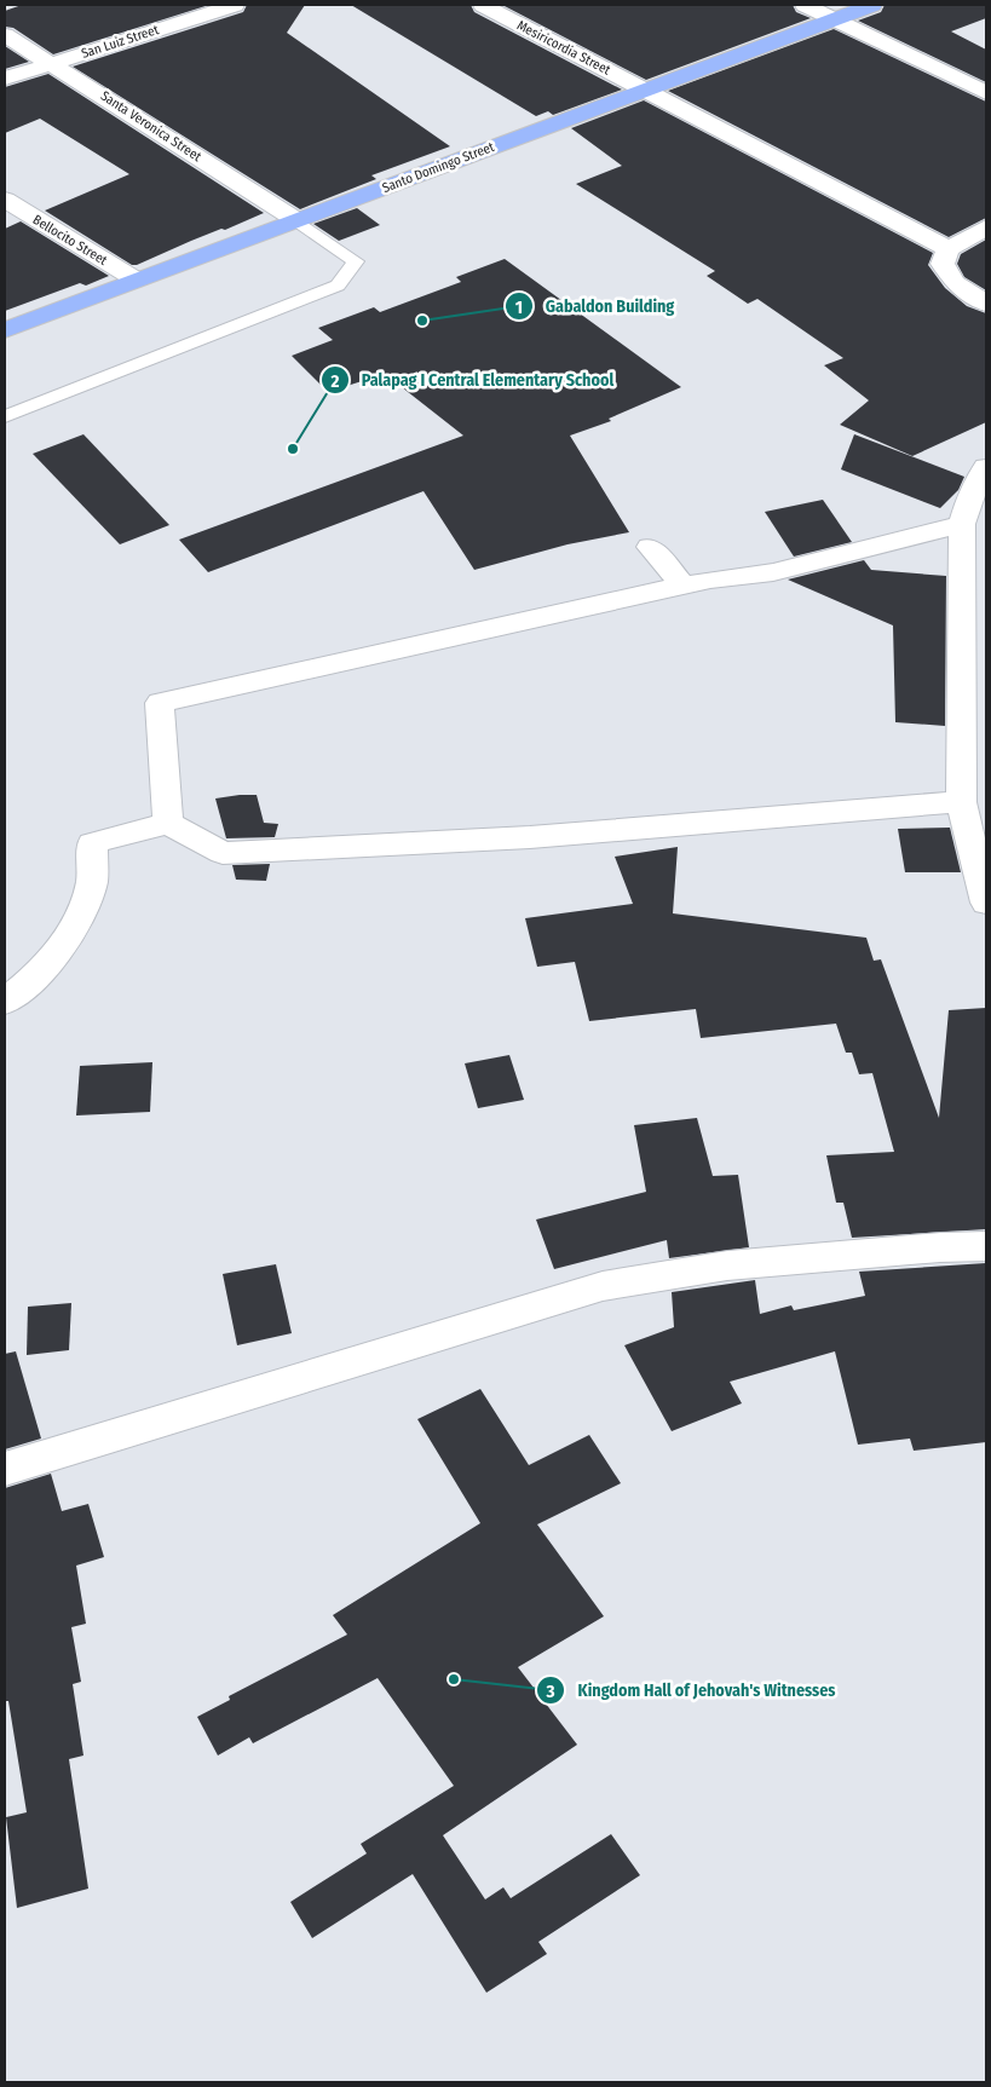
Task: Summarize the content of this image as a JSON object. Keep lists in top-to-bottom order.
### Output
{
  "streets": {
    "main road": ["Santo Domingo Street"],
    "street": [
      "San Luiz Street",
      "Mesiricordia Street",
      "Santa Veronica Street",
      "Bellocito Street"
    ]
  },
  "crossings": [
    ["San Luiz Street", "Santa Veronica Street"],
    ["Mesiricordia Street", "Santo Domingo Street"],
    ["Santa Veronica Street", "Santo Domingo Street"],
    ["Santo Domingo Street", "Bellocito Street"]
  ],
  "places": ["Gabaldon Building", "Palapag I Central Elementary School", "Kingdom Hall of Jehovah's Witnesses"]
}
